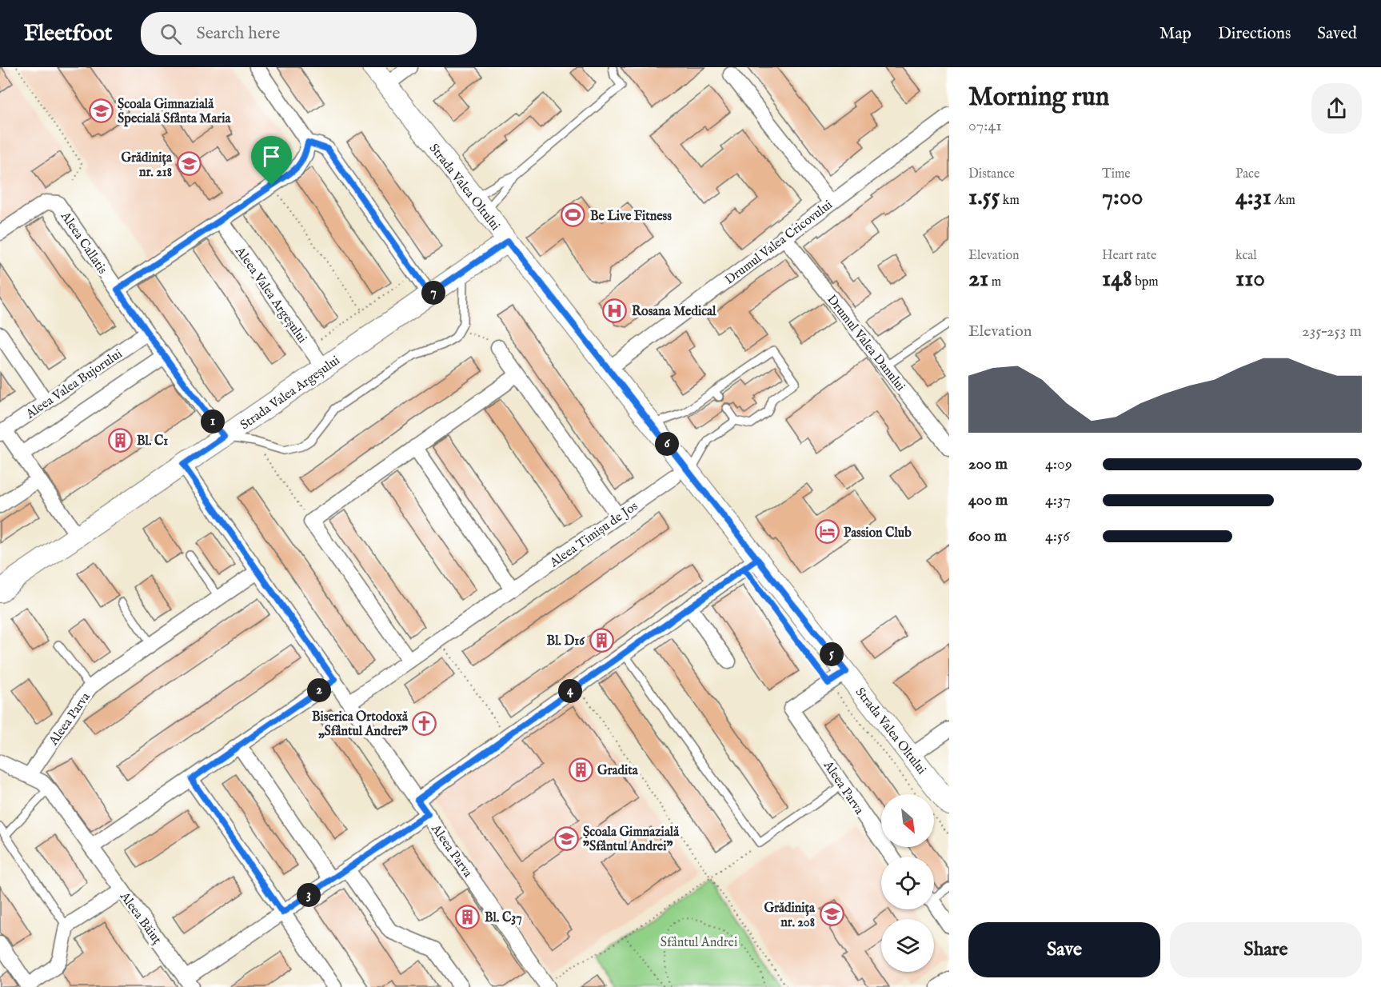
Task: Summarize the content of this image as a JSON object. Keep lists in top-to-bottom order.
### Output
{
  "streets": {
    "main road": ["Strada Valea Oltului", "Strada Valea Argeșului"],
    "street": [
      "Drumul Valea Cricovului",
      "Aleea Callatis",
      "Aleea Valea Argeșului",
      "Drumul Valea Danului",
      "Aleea Valea Bujorului",
      "Aleea Timișu de Jos",
      "Aleea Parva",
      "Aleea Băiuț"
    ]
  },
  "crossings": [
    ["Strada Valea Oltului", "Drumul Valea Cricovului"],
    ["Strada Valea Oltului", "Strada Valea Argeșului"],
    ["Strada Valea Oltului", "Aleea Timișu de Jos"],
    ["Drumul Valea Cricovului", "Drumul Valea Danului"],
    ["Aleea Callatis", "Aleea Valea Bujorului"],
    ["Aleea Callatis", "Strada Valea Argeșului"],
    ["Aleea Valea Argeșului", "Strada Valea Argeșului"],
    ["Strada Valea Argeșului", "Aleea Parva"],
    ["Aleea Timișu de Jos", "Aleea Parva"],
    ["Aleea Parva", "Aleea Băiuț"]
  ],
  "parks": ["Sfântul Andrei"],
  "places": {
    "school or university": [
      "Școala Gimnazială Specială Sfânta Maria",
      "Grădinița nr. 218",
      "Școala Gimnazială \"Sfântul Andrei\"",
      "Grădinița nr. 208"
    ],
    "sports": ["Be Live Fitness"],
    "hospital": ["Rosana Medical"],
    "building": [
      "Bl. C1",
      "Bl. D16",
      "Gradita",
      "Bl. C37"
    ],
    "hotel": ["Passion Club"],
    "church": ["Biserica Ortodoxă „Sfântul Andrei”"]
  },
  "north": "bottom right",
  "page": {
    "header": "Fleetfoot",
    "search": "Search here",
    "nav": ["Map", "Directions", "Saved"],
    "heading": ["Morning run", "07:41"],
    "stats": [
      ["Distance", "1.55 km"],
      ["Time", "7:00"],
      ["Pace", "4:31 /km"],
      ["Elevation", "21 m"],
      ["Heart rate", "148 bpm"],
      ["kcal", "110"]
    ],
    "pins": [
      "7",
      "1",
      "6",
      "5",
      "2",
      "4",
      "3"
    ],
    "chart": ["Elevation", "235–253 m"],
    "list": [
      {
        "name": "200 m",
        "note": "4:09"
      },
      {
        "name": "400 m",
        "note": "4:37"
      },
      {
        "name": "600 m",
        "note": "4:56"
      }
    ],
    "buttons": ["Save", "Share"]
  }
}
